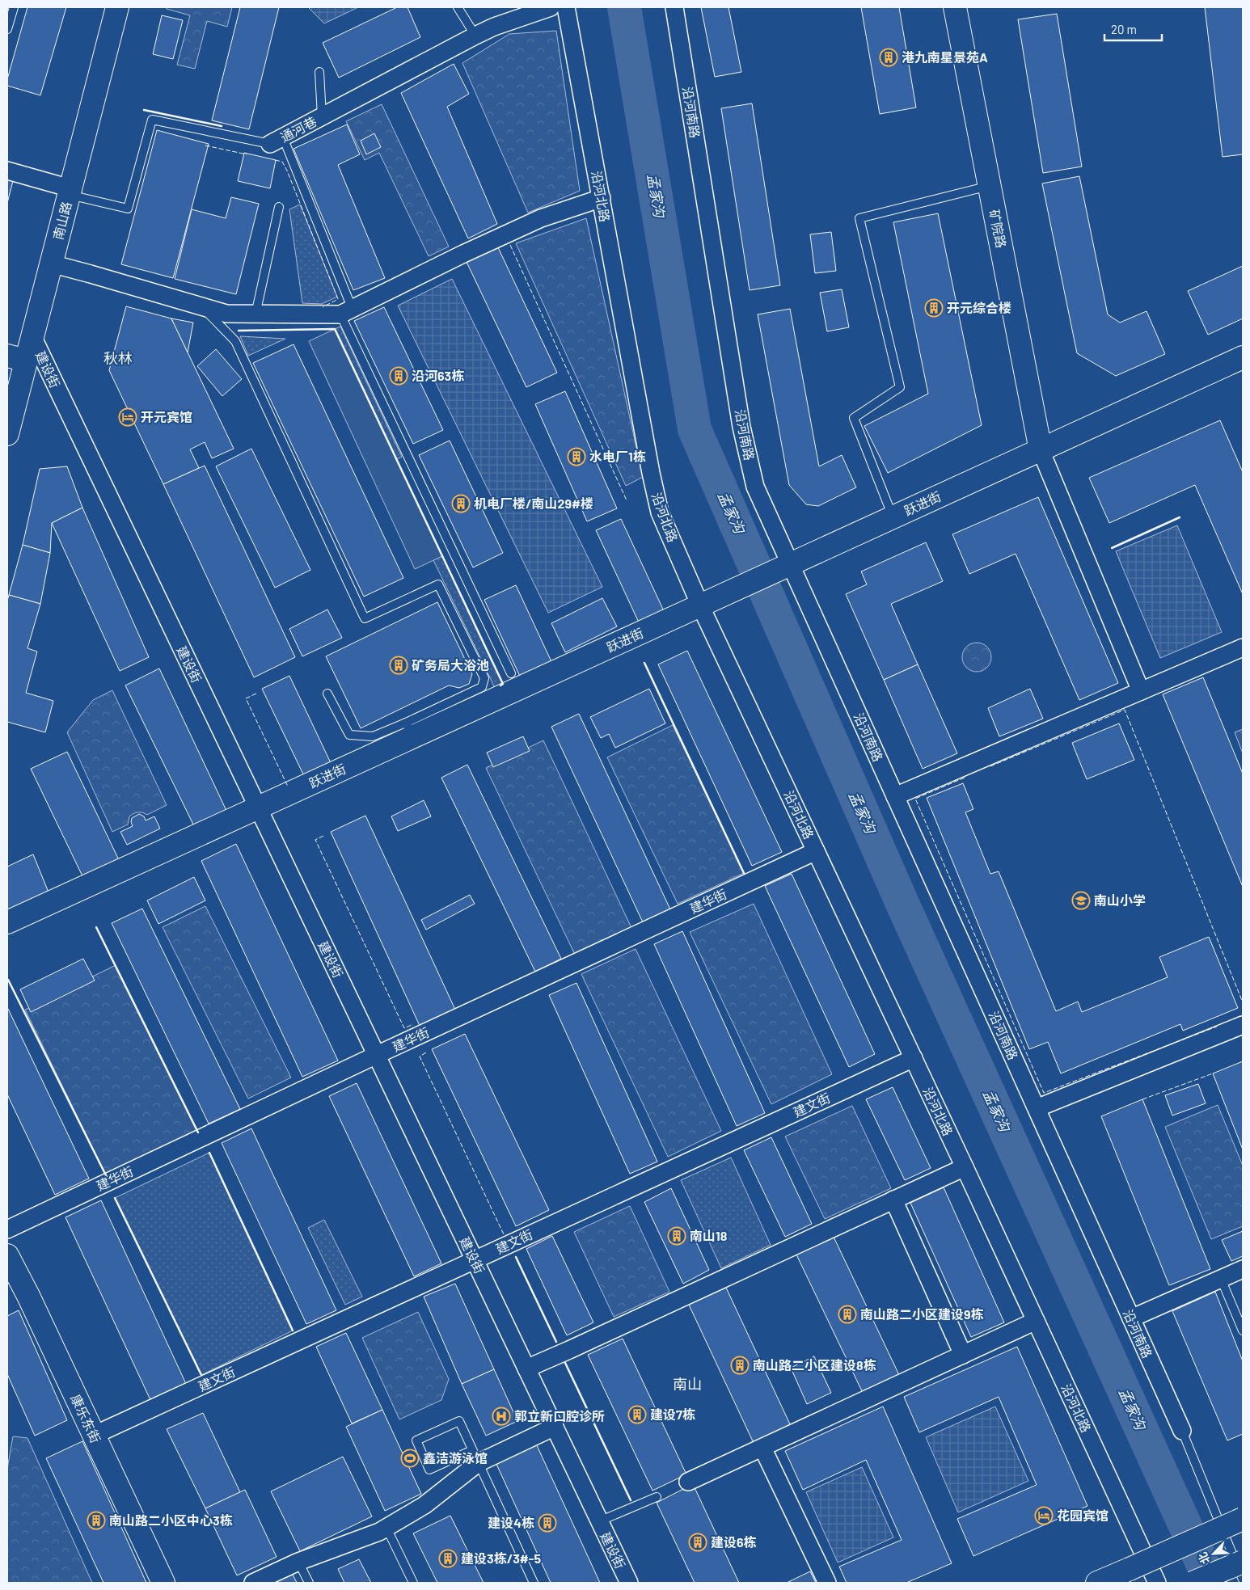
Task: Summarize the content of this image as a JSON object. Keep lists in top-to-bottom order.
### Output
{
  "streets": {
    "street": [
      "沿河南路",
      "通河巷",
      "沿河北路",
      "南山路",
      "矿院路",
      "建设街",
      "跃进街",
      "建华街",
      "建文街",
      "康乐东街"
    ]
  },
  "crossings": [
    ["沿河南路", "跃进街"],
    ["通河巷", "南山路"],
    ["沿河北路", "跃进街"],
    ["沿河北路", "建华街"],
    ["沿河北路", "建文街"],
    ["南山路", "建设街"],
    ["矿院路", "跃进街"],
    ["建设街", "跃进街"],
    ["建设街", "建华街"],
    ["建设街", "建文街"],
    ["建文街", "康乐东街"]
  ],
  "districts": ["秋林", "南山"],
  "water": ["孟家沟"],
  "places": {
    "building": [
      "港九南星景苑A",
      "开元综合楼",
      "沿河63栋",
      "水电厂1栋",
      "机电厂楼/南山29#楼",
      "矿务局大浴池",
      "南山18",
      "南山路二小区建设9栋",
      "南山路二小区建设8栋",
      "建设7栋",
      "南山路二小区中心3栋",
      "建设4栋",
      "建设6栋",
      "建设3栋/3#-5"
    ],
    "hotel": ["开元宾馆", "花园宾馆"],
    "school or university": ["南山小学"],
    "hospital": ["郭立新口腔诊所"],
    "sports": ["鑫洁游泳馆"]
  },
  "scale_bar": "20 m",
  "north": "bottom left"
}
